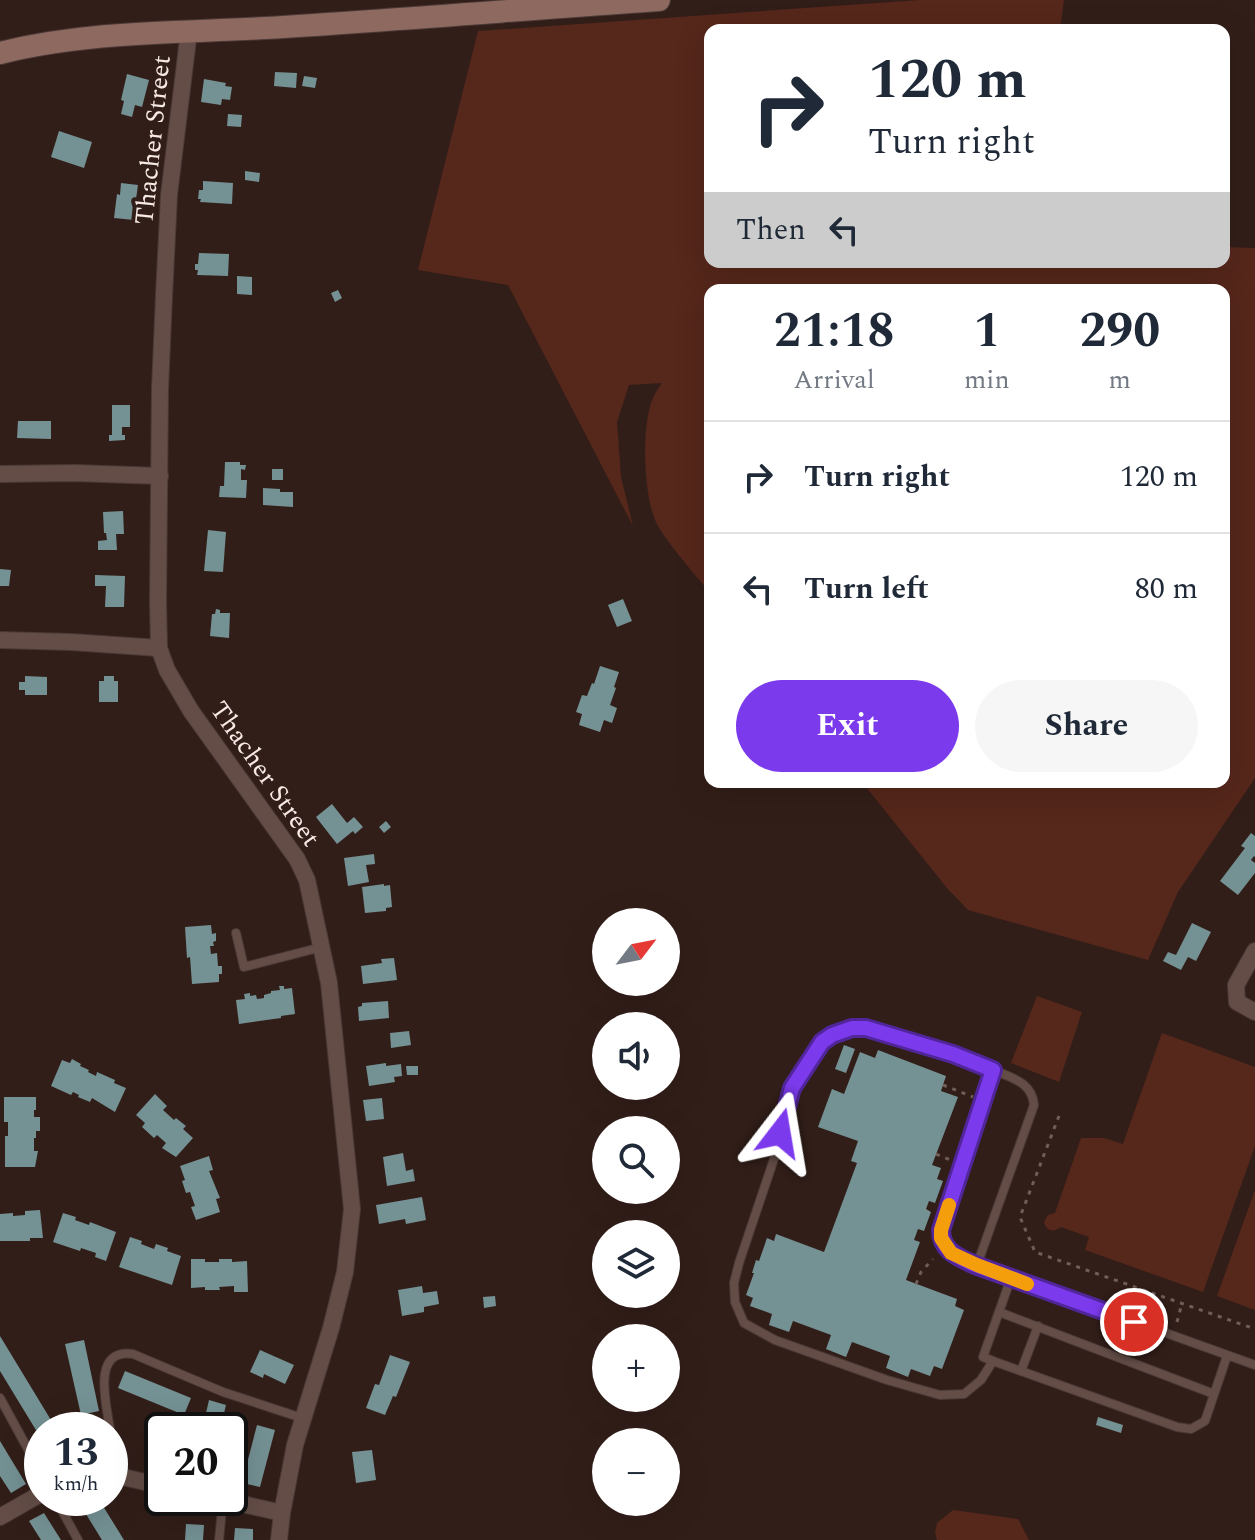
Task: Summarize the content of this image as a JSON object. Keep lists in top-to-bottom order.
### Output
{
  "streets": {
    "street": ["Thacher Street"]
  },
  "north": "top right",
  "page": {
    "turn": ["120 m", "Turn right"],
    "then": "Then",
    "eta": [
      "21:18",
      "Arrival",
      "1",
      "min",
      "290",
      "m"
    ],
    "list": [
      {
        "name": "Turn right",
        "value": "120 m"
      },
      {
        "name": "Turn left",
        "value": "80 m"
      }
    ],
    "buttons": ["Exit", "Share"],
    "map_buttons": ["+", "−"],
    "speed": "13 km/h",
    "limit": "20"
  }
}
